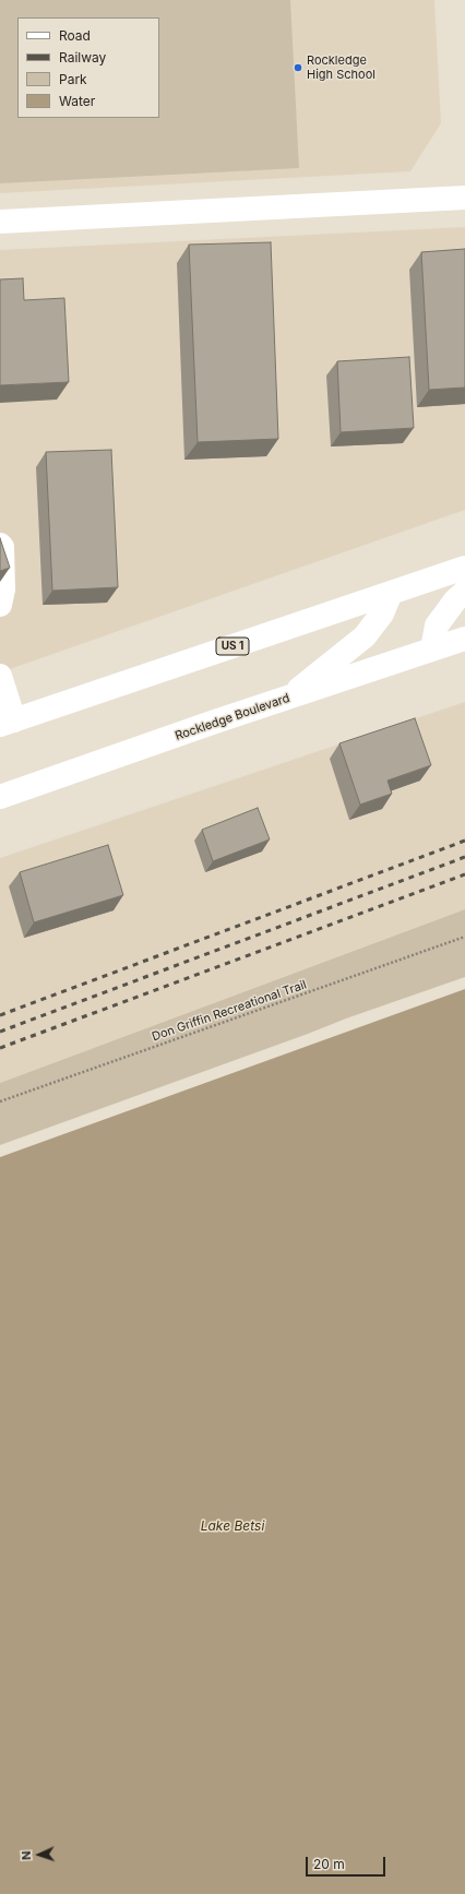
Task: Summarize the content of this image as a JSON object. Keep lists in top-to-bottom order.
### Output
{
  "streets": {
    "main road": ["US 1", "Rockledge Boulevard"],
    "path": ["Don Griffin Recreational Trail"]
  },
  "water": ["Lake Betsi"],
  "places": ["Rockledge High School"],
  "legend": [
    "Road",
    "Railway",
    "Park",
    "Water"
  ],
  "scale_bar": "20 m",
  "north": "left"
}
